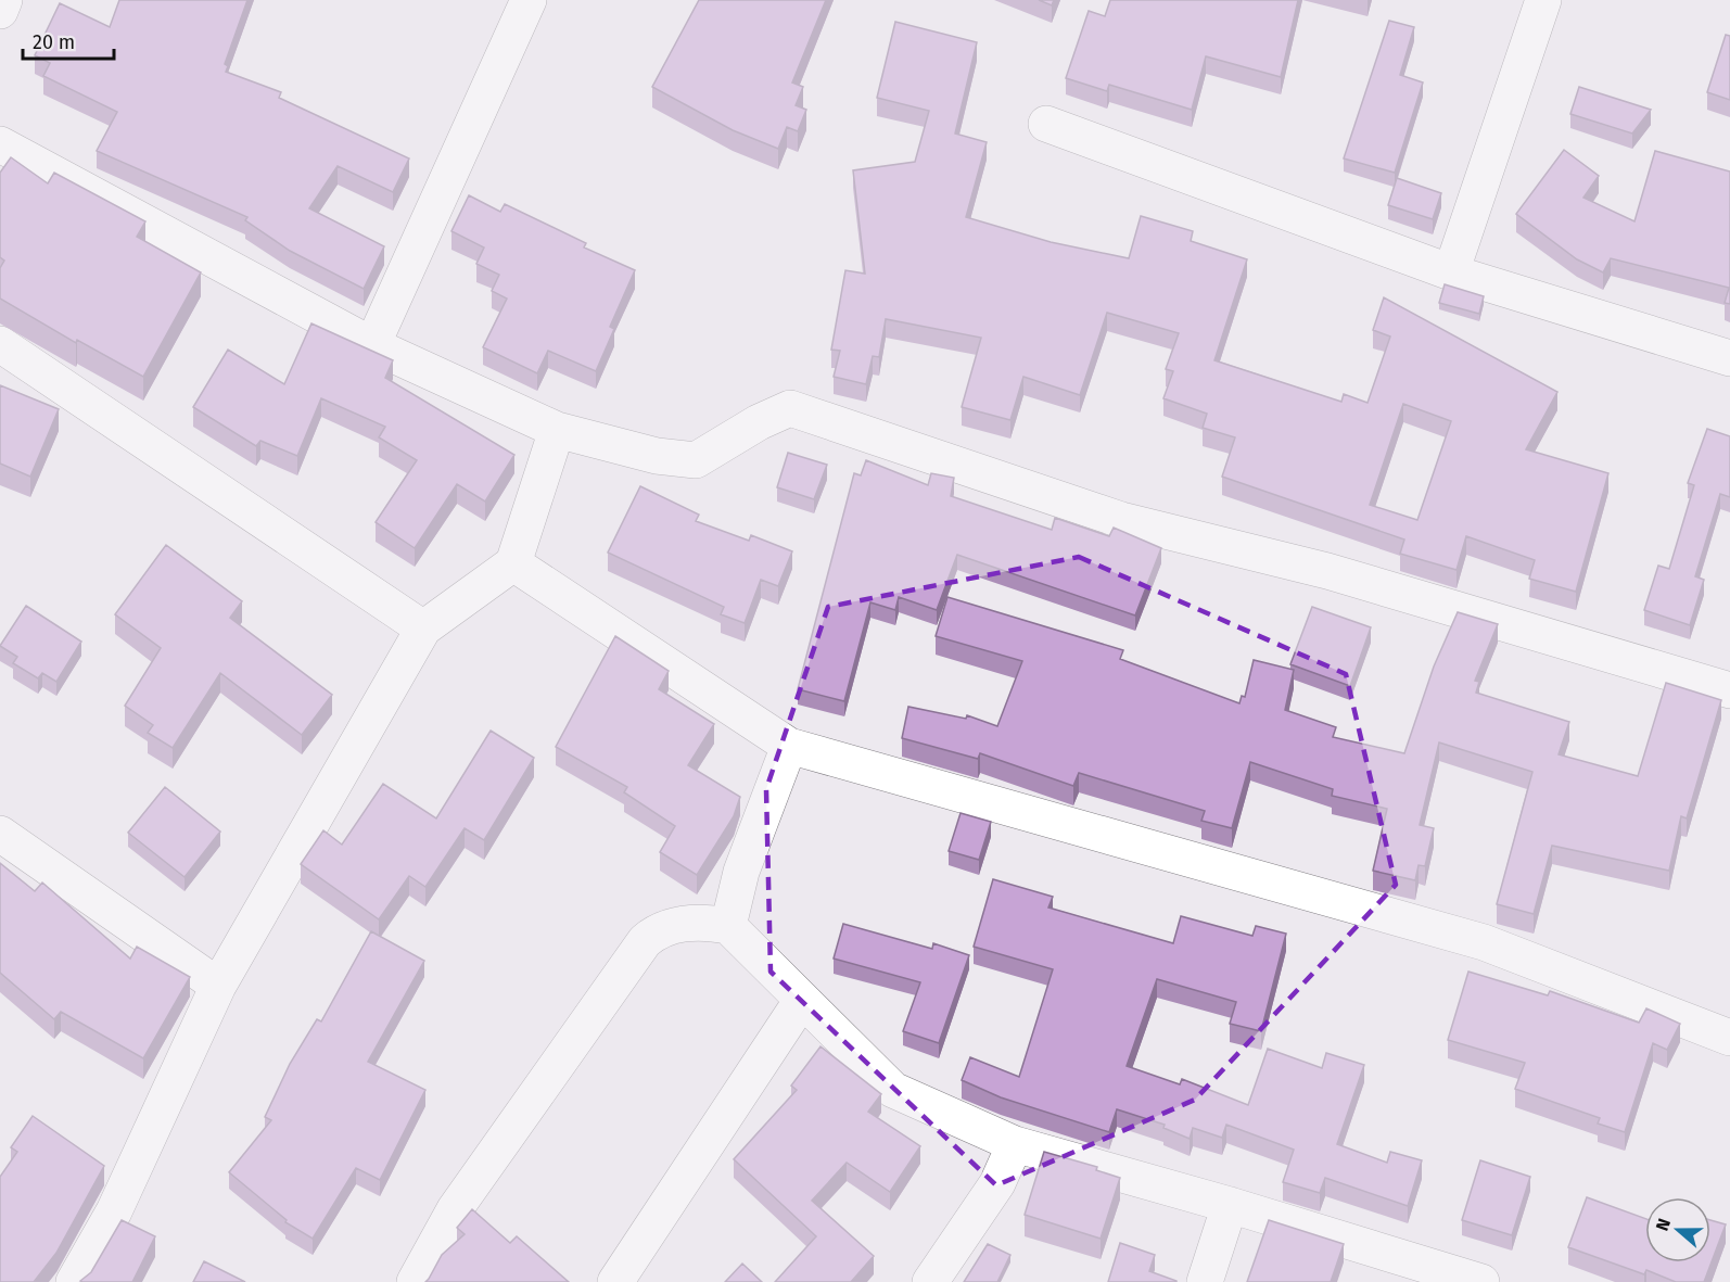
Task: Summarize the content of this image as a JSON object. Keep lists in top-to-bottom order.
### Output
{
  "scale_bar": "20 m",
  "north": "left"
}
